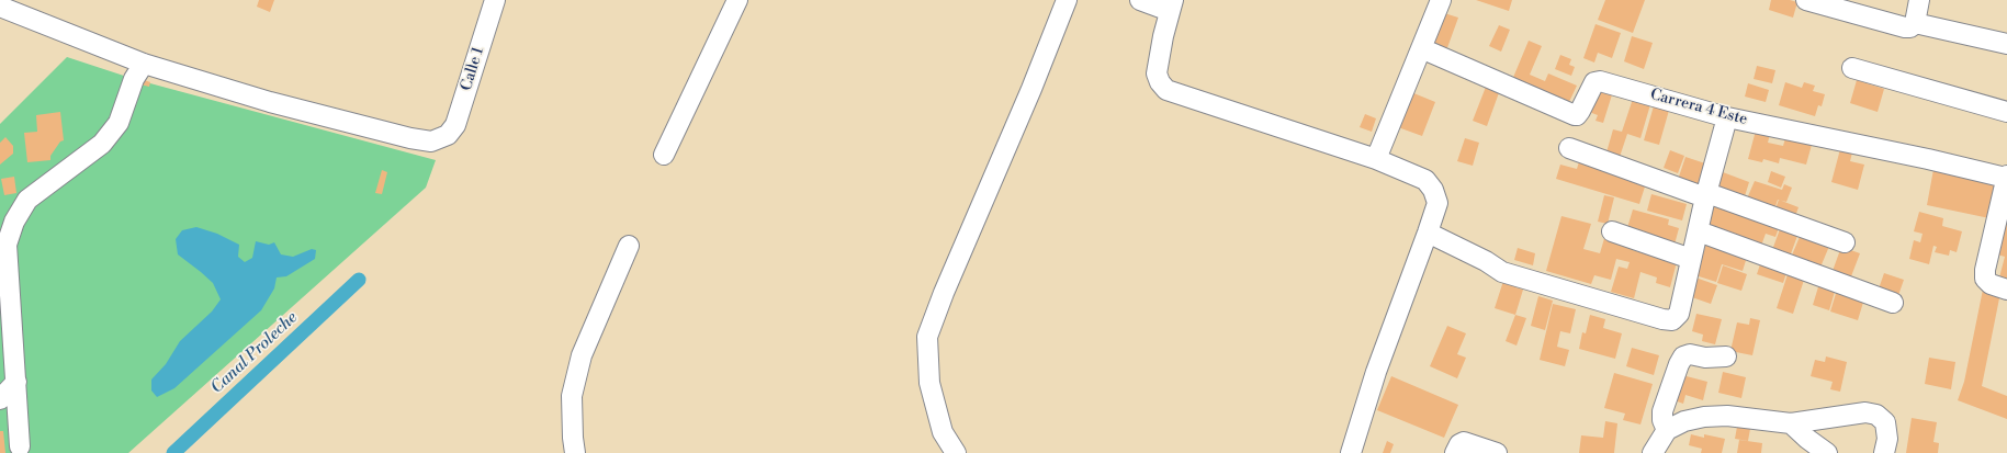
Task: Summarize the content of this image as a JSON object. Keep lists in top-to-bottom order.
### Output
{
  "streets": {
    "street": ["Calle 1", "Carrera 4 Este"]
  },
  "water": ["Canal Proleche"]
}
